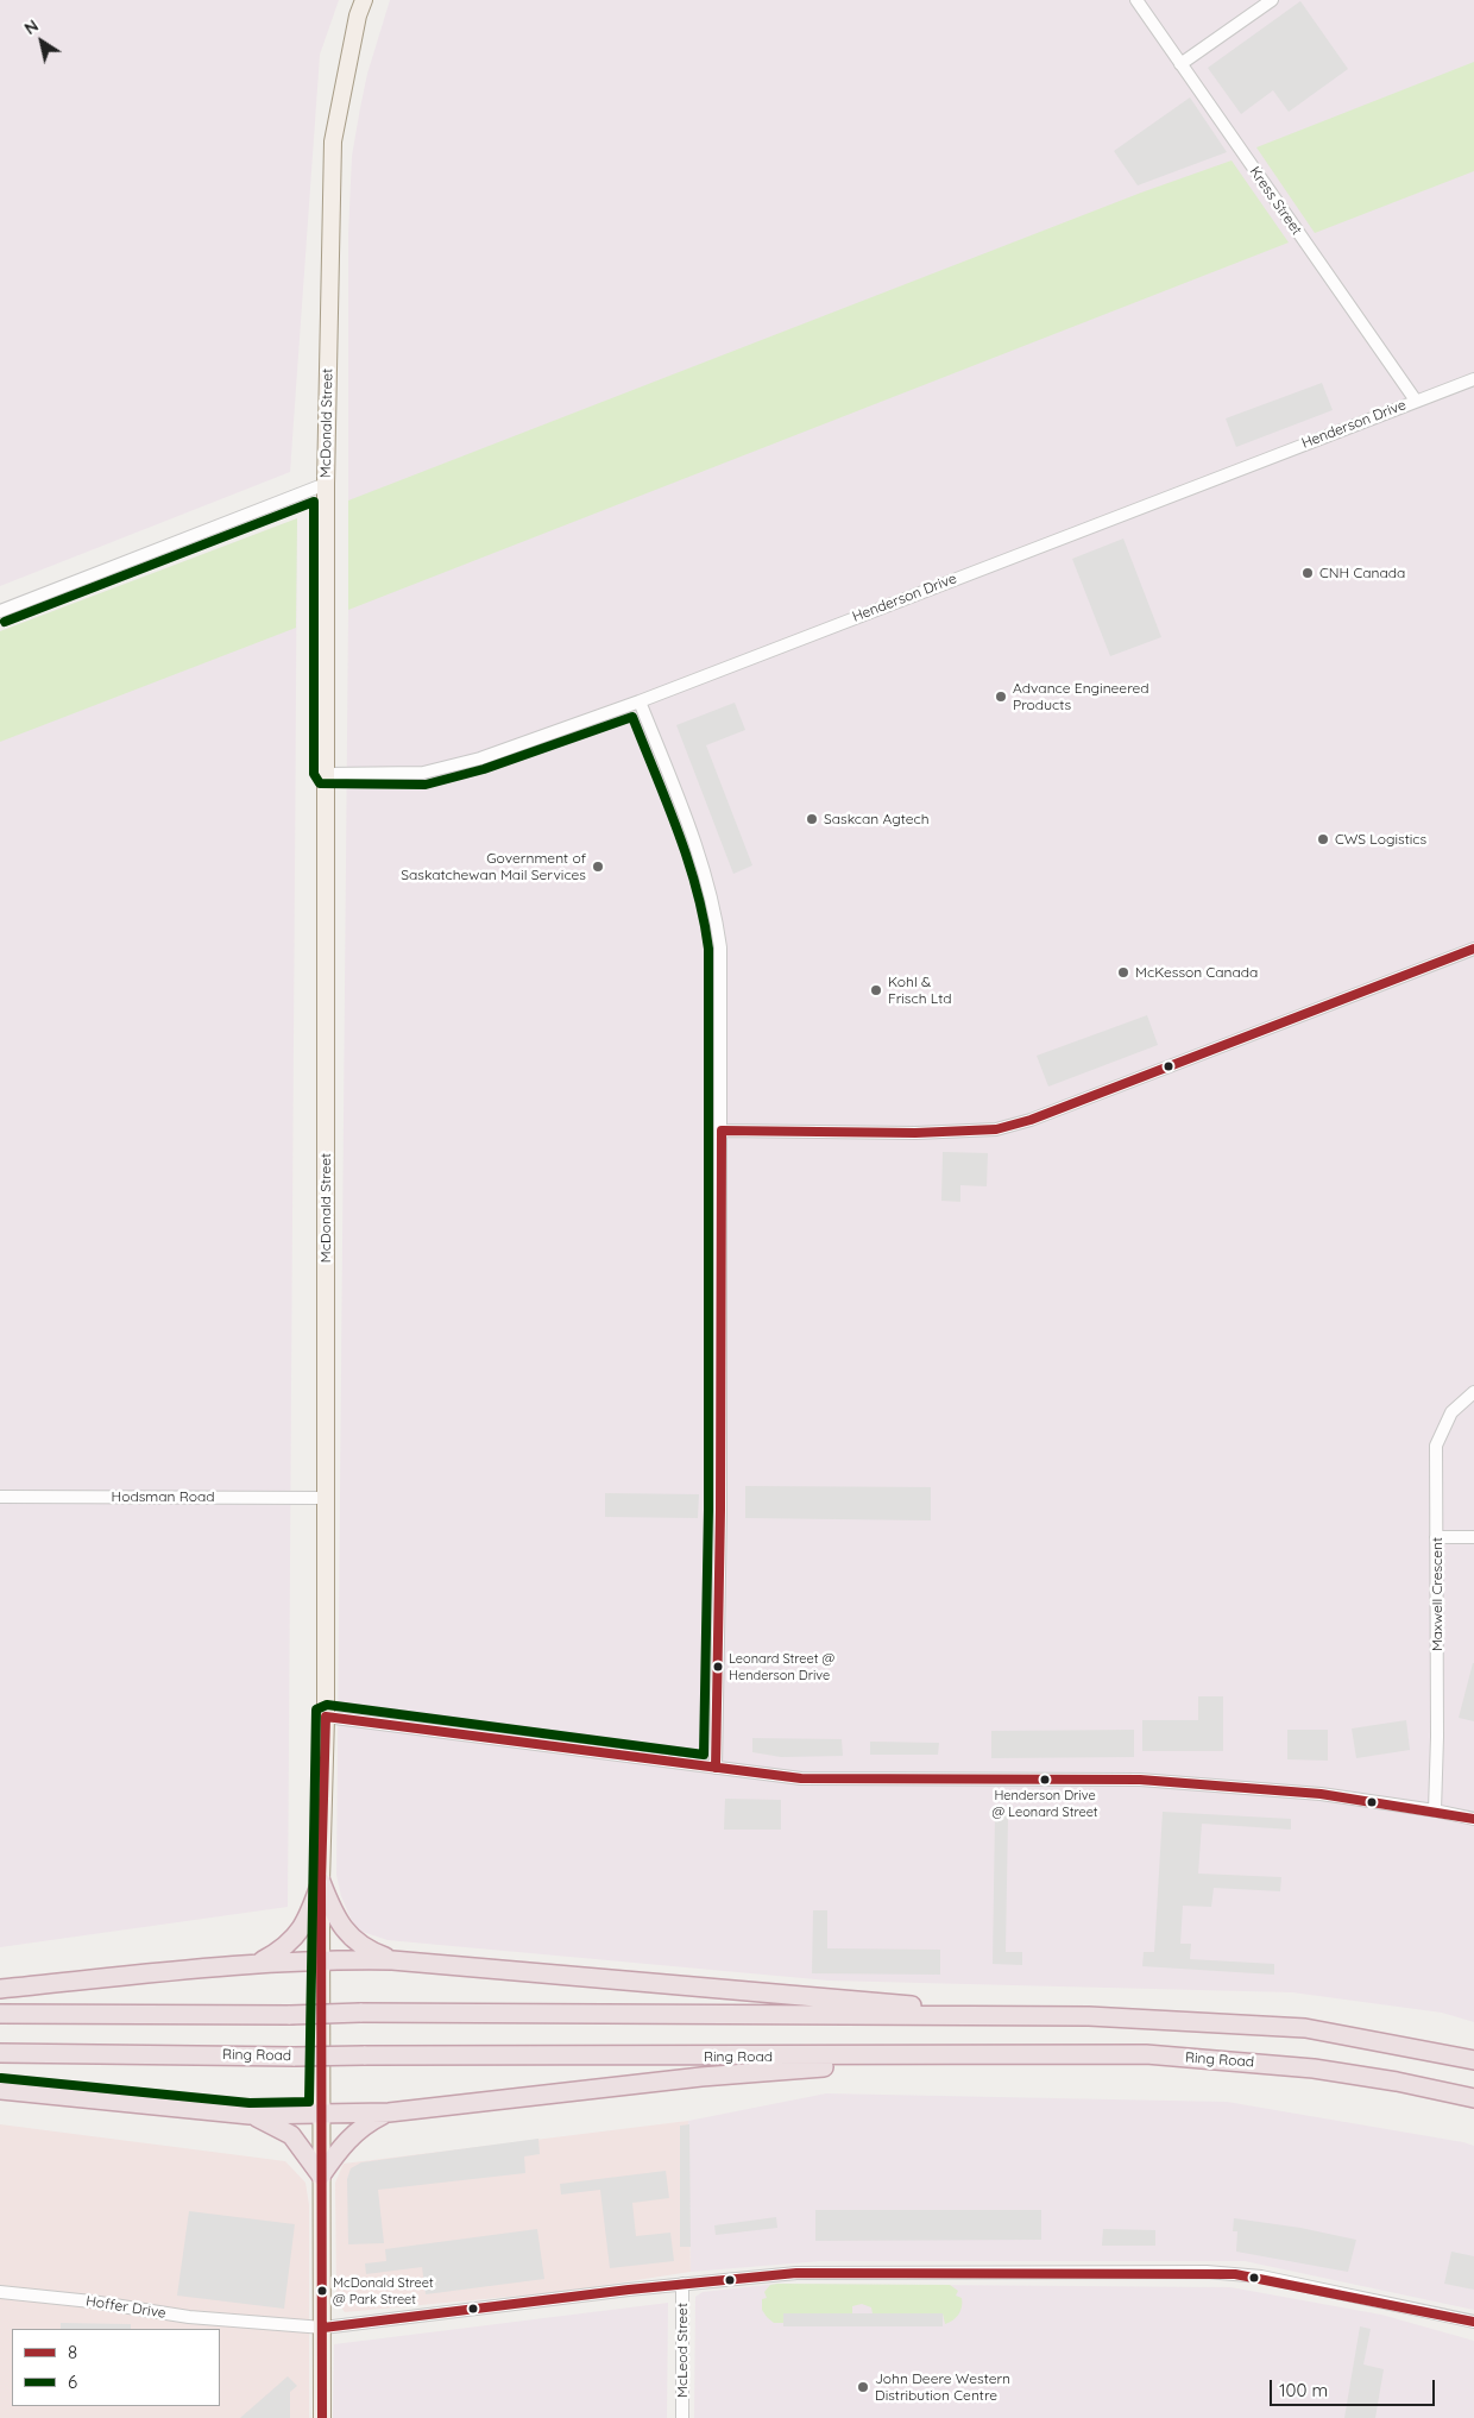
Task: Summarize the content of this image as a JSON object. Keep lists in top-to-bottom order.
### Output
{
  "streets": {
    "highway": ["Ring Road"],
    "main road": ["McDonald Street"],
    "street": [
      "Kress Street",
      "Henderson Drive",
      "Hodsman Road",
      "Maxwell Crescent",
      "Hoffer Drive",
      "McLeod Street"
    ]
  },
  "crossings": [
    ["Kress Street", "Henderson Drive"],
    ["McDonald Street", "Henderson Drive"],
    ["McDonald Street", "Hodsman Road"],
    ["McDonald Street", "Hoffer Drive"],
    ["Hoffer Drive", "McLeod Street"]
  ],
  "places": [
    "CNH Canada",
    "Advance Engineered Products",
    "Saskcan Agtech",
    "CWS Logistics",
    "Government of Saskatchewan Mail Services",
    "McKesson Canada",
    "Kohl & Frisch Ltd",
    "Leonard Street @ Henderson Drive",
    "Henderson Drive @ Leonard Street",
    "McDonald Street @ Park Street",
    "John Deere Western Distribution Centre"
  ],
  "lines": ["transit line 6", "transit line 8"],
  "legend": ["8", "6"],
  "scale_bar": "100 m",
  "north": "top left"
}
